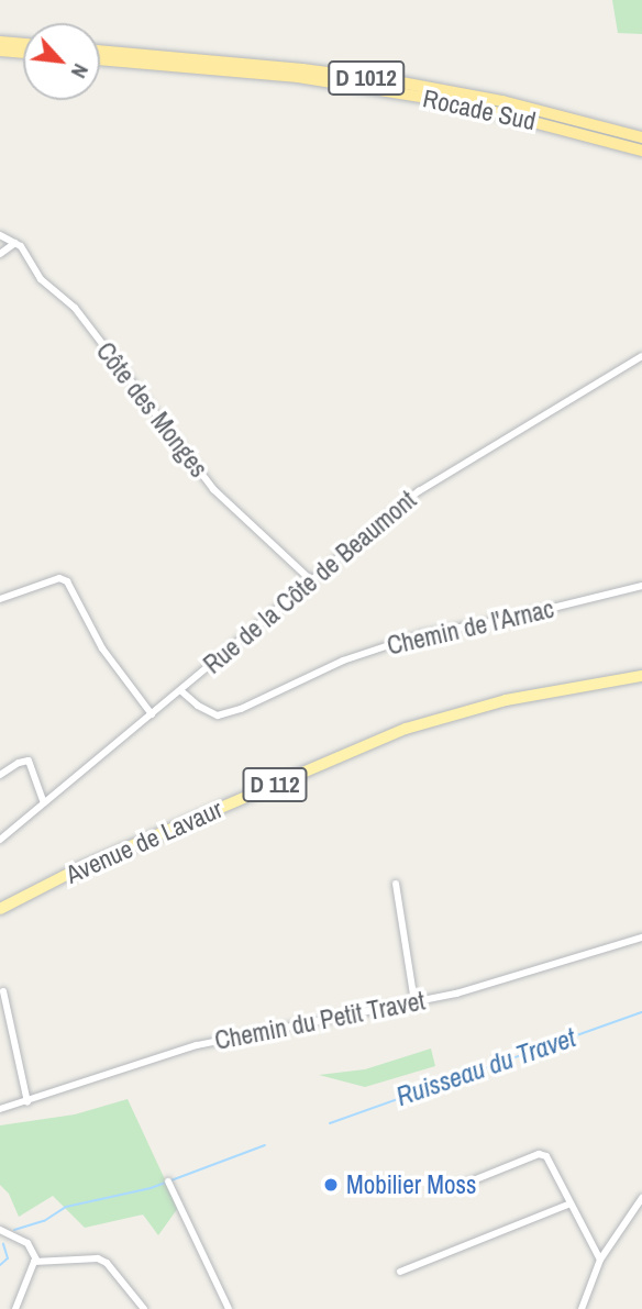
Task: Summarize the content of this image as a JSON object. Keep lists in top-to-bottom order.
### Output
{
  "streets": {
    "highway": ["D 1012", "Rocade Sud"],
    "main road": ["D 112", "Avenue de Lavaur"],
    "street": [
      "Côte des Monges",
      "Rue de la Côte de Beaumont",
      "Chemin de l'Arnac",
      "Chemin du Petit Travet"
    ]
  },
  "crossings": [
    ["Côte des Monges", "Rue de la Côte de Beaumont"],
    ["Rue de la Côte de Beaumont", "Chemin de l'Arnac"]
  ],
  "water": ["Ruisseau du Travet"],
  "places": ["Mobilier Moss"],
  "north": "bottom right"
}
